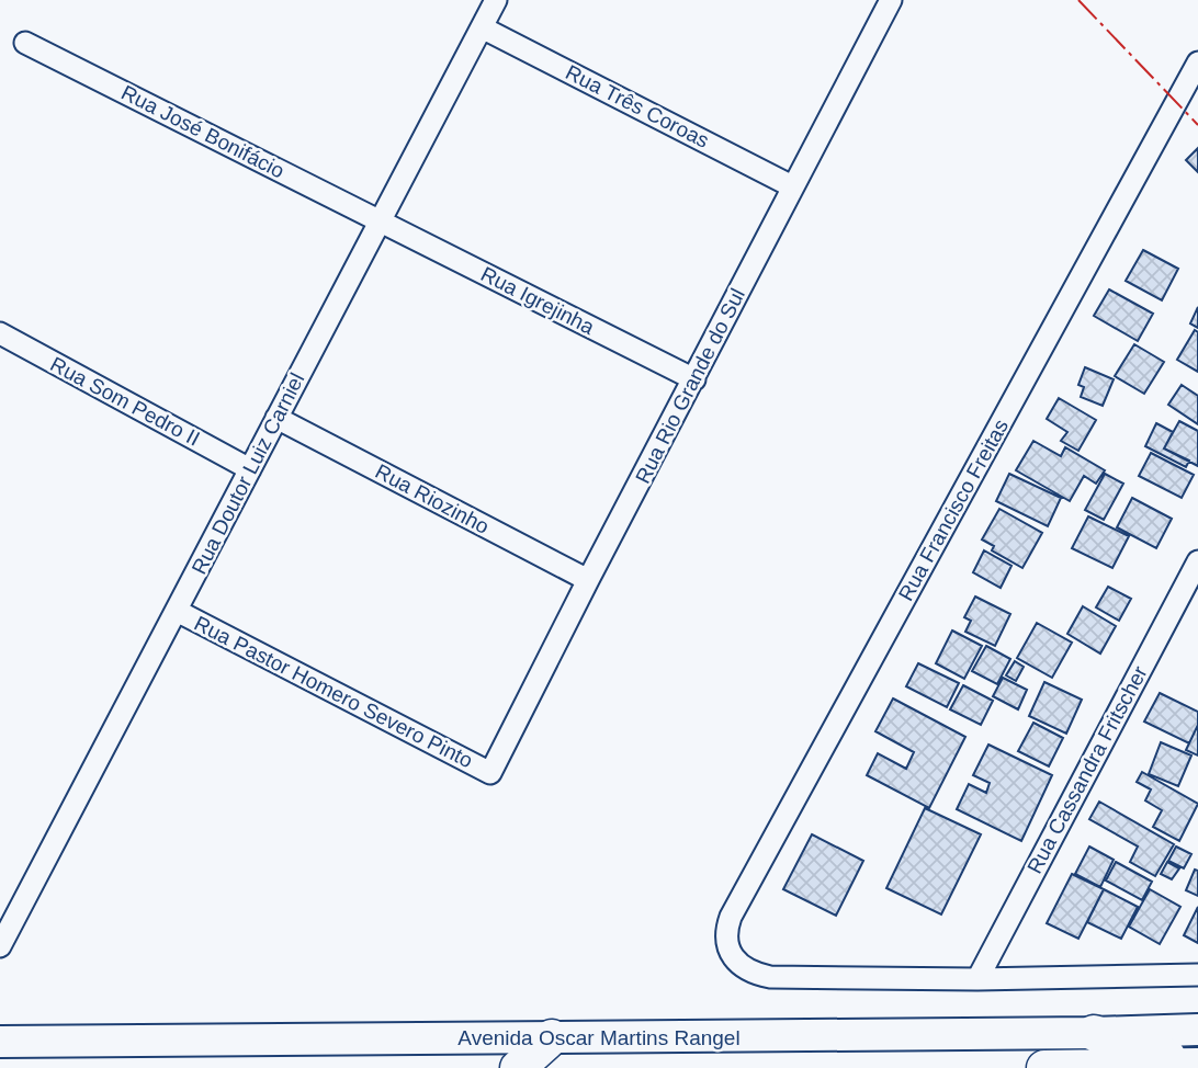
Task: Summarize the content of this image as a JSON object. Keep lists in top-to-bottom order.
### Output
{
  "streets": {
    "main road": ["Avenida Oscar Martins Rangel"],
    "street": [
      "Rua Três Coroas",
      "Rua José Bonifácio",
      "Rua Igrejinha",
      "Rua Rio Grande do Sul",
      "Rua Som Pedro II",
      "Rua Doutor Luiz Carniel",
      "Rua Riozinho",
      "Rua Francisco Freitas",
      "Rua Pastor Homero Severo Pinto",
      "Rua Cassandra Fritscher"
    ]
  },
  "crossings": [
    ["Rua Três Coroas", "Rua Rio Grande do Sul"],
    ["Rua Três Coroas", "Rua Doutor Luiz Carniel"],
    ["Rua José Bonifácio", "Rua Igrejinha"],
    ["Rua José Bonifácio", "Rua Doutor Luiz Carniel"],
    ["Rua Igrejinha", "Rua Rio Grande do Sul"],
    ["Rua Igrejinha", "Rua Doutor Luiz Carniel"],
    ["Rua Rio Grande do Sul", "Rua Riozinho"],
    ["Rua Rio Grande do Sul", "Rua Pastor Homero Severo Pinto"],
    ["Rua Som Pedro II", "Rua Doutor Luiz Carniel"],
    ["Rua Doutor Luiz Carniel", "Rua Riozinho"],
    ["Rua Doutor Luiz Carniel", "Rua Pastor Homero Severo Pinto"],
    ["Rua Francisco Freitas", "Rua Cassandra Fritscher"]
  ]
}
